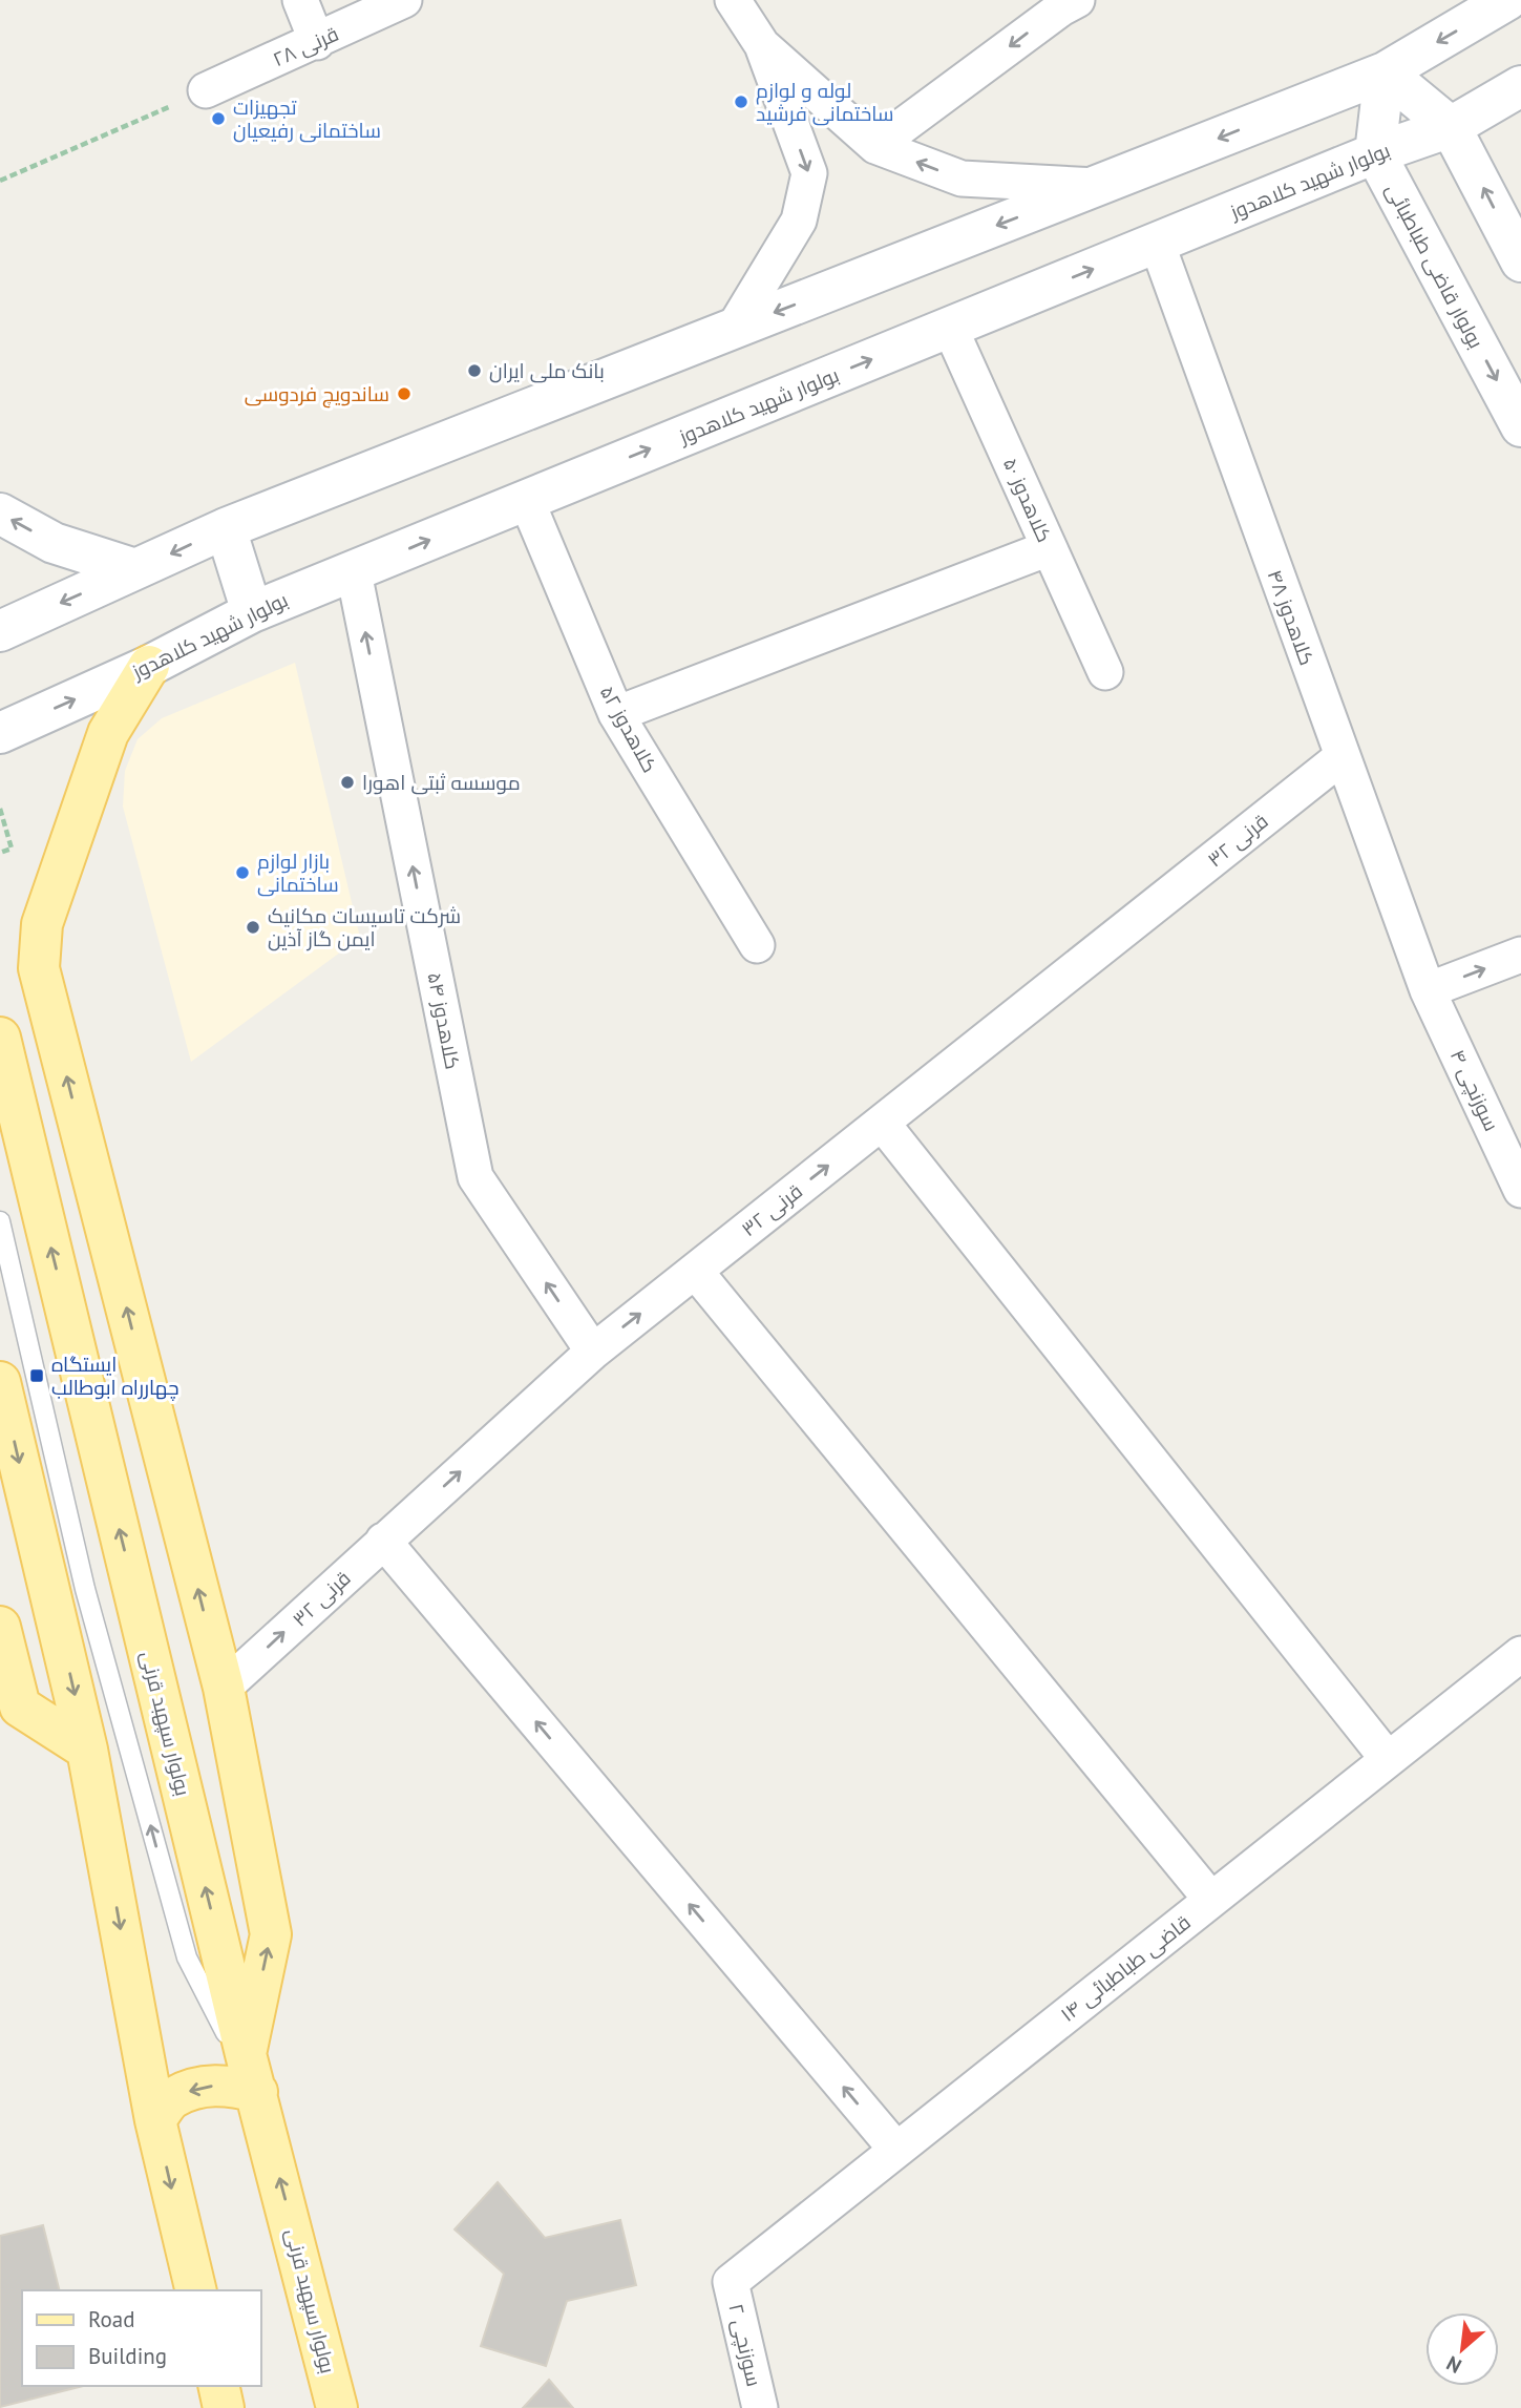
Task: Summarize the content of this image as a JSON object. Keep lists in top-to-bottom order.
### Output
{
  "streets": {
    "main road": ["بولوار شهید کلاهدوز", "بولوار قاضی طباطبائی", "بولوار سپهبد قرنی"],
    "street": [
      "قرنی ۲۸",
      "کلاهدوز ۵۰",
      "کلاهدوز ۴۸",
      "کلاهدوز ۵۲",
      "قرنی ۳۲",
      "کلاهدوز ۵۴",
      "سوزنچی ۴",
      "قاضی طباطبائی ۱۴",
      "سوزنچی ۲"
    ]
  },
  "crossings": [
    ["بولوار شهید کلاهدوز", "بولوار قاضی طباطبائی"],
    ["بولوار شهید کلاهدوز", "کلاهدوز ۵۰"],
    ["بولوار شهید کلاهدوز", "کلاهدوز ۴۸"],
    ["بولوار شهید کلاهدوز", "کلاهدوز ۵۲"],
    ["بولوار شهید کلاهدوز", "کلاهدوز ۵۴"],
    ["کلاهدوز ۴۸", "قرنی ۳۲"],
    ["کلاهدوز ۴۸", "سوزنچی ۴"],
    ["قرنی ۳۲", "کلاهدوز ۵۴"],
    ["قاضی طباطبائی ۱۴", "سوزنچی ۲"]
  ],
  "one_way": ["قرنی ۳۲", "کلاهدوز ۵۴"],
  "places": {
    "other": [
      "لوله و لوازم ساختمانی فرشید",
      "تجهیزات ساختمانی رفیعیان",
      "بانک ملی ایران",
      "ساندویچ فردوسی",
      "موسسه ثبتی اهورا",
      "بازار لوازم ساختمانی",
      "شرکت تاسیسات مکانیک ایمن گاز آذین"
    ],
    "transit": ["ایستگاه چهارراه ابوطالب"]
  },
  "legend": ["Road", "Building"],
  "north": "bottom left"
}
